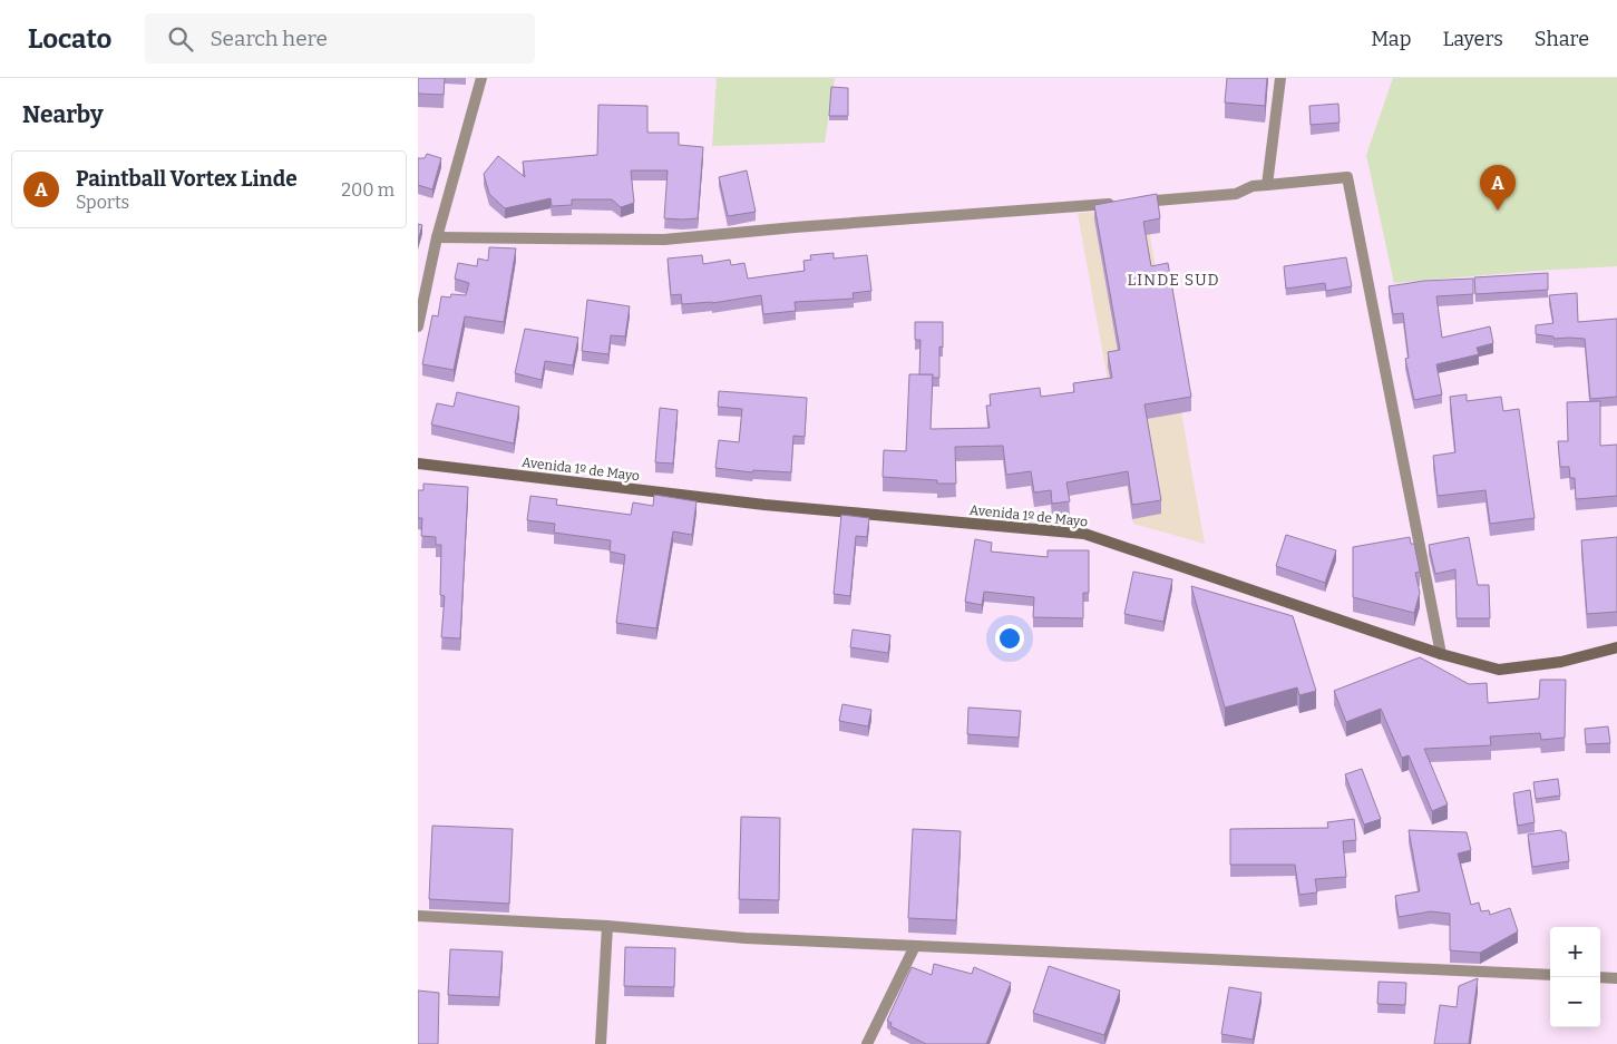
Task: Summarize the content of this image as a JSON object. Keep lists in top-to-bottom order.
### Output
{
  "streets": {
    "main road": ["Avenida 1º de Mayo"]
  },
  "districts": ["LINDE SUD"],
  "page": {
    "header": "Locato",
    "search": "Search here",
    "nav": ["Map", "Layers", "Share"],
    "heading": "Nearby",
    "list": [
      {
        "mark": "A",
        "name": "Paintball Vortex Linde",
        "note": "Sports",
        "value": "200 m"
      }
    ],
    "pins": "A",
    "map_buttons": ["+", "−"]
  }
}
